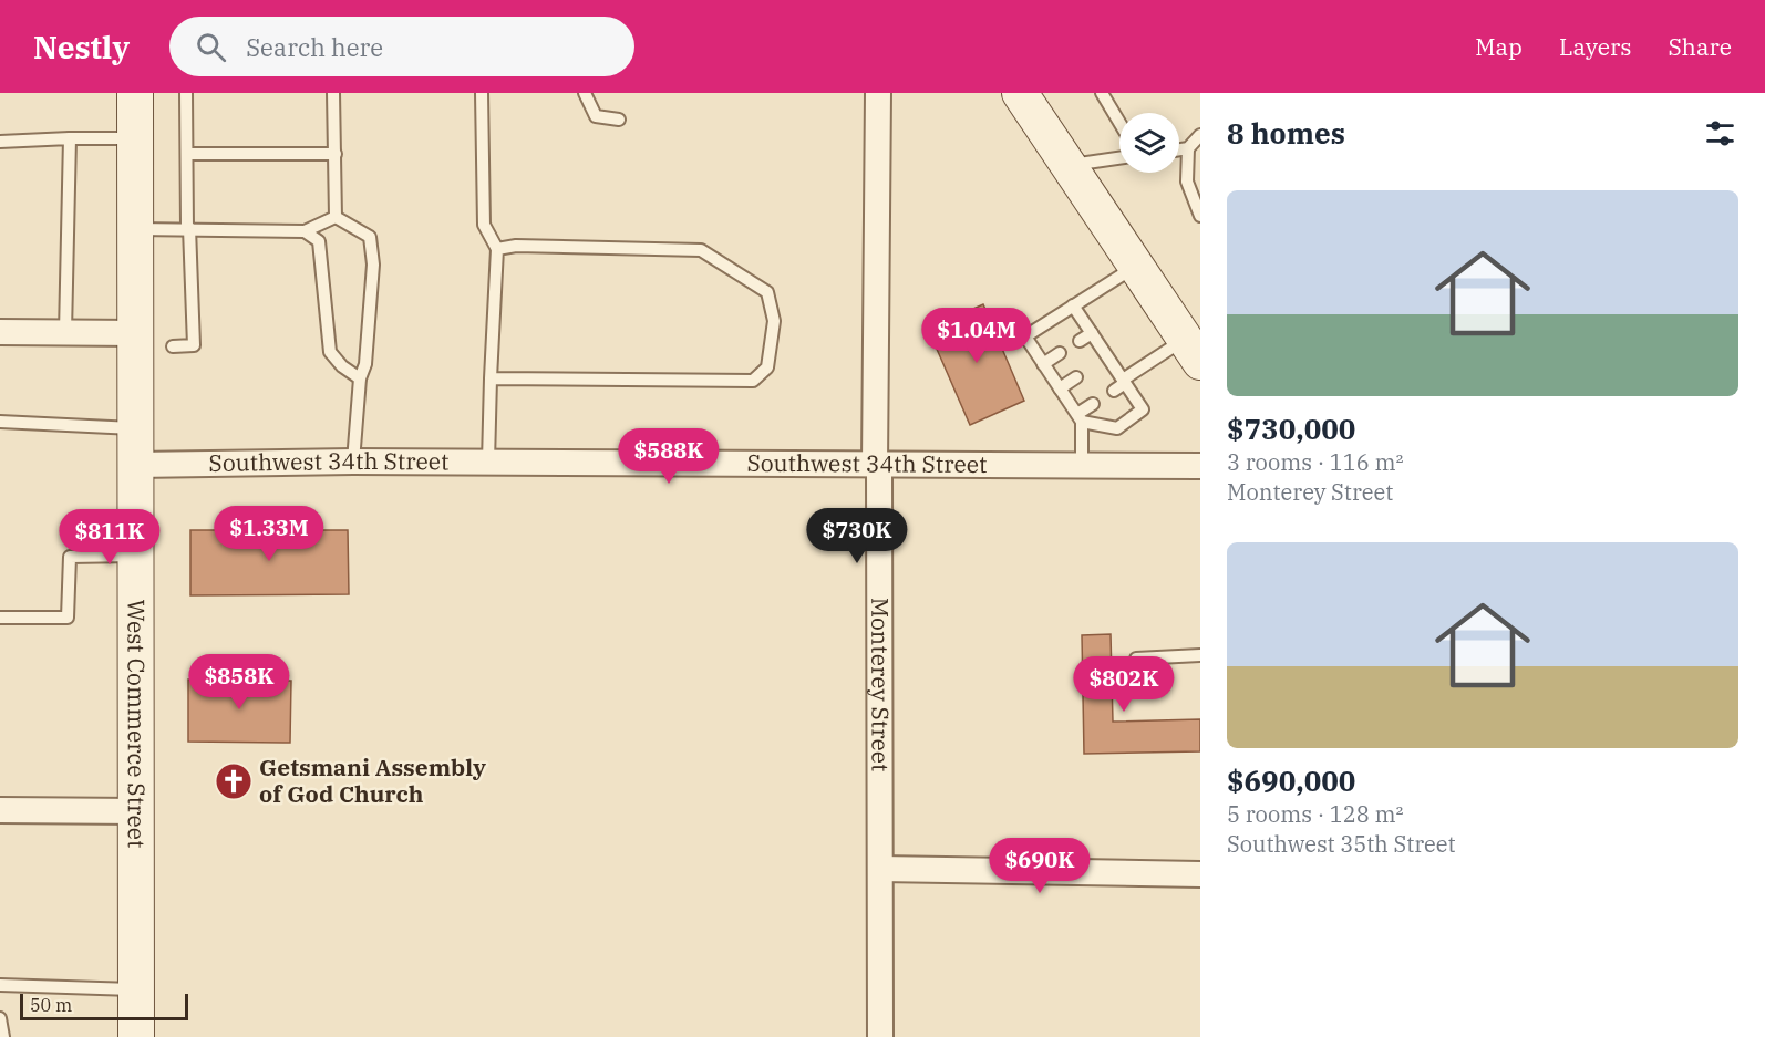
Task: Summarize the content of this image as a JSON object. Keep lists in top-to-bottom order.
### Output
{
  "streets": {
    "main road": ["West Commerce Street"],
    "street": ["Southwest 34th Street", "Monterey Street"]
  },
  "crossings": [
    ["Southwest 34th Street", "Monterey Street"],
    ["Southwest 34th Street", "West Commerce Street"]
  ],
  "places": {
    "church": ["Getsmani Assembly of God Church"]
  },
  "scale_bar": "50 m",
  "page": {
    "header": "Nestly",
    "search": "Search here",
    "nav": ["Map", "Layers", "Share"],
    "heading": "8 homes",
    "list": [
      {
        "name": "$730,000",
        "note": "3 rooms · 116 m² · Monterey Street"
      },
      {
        "name": "$690,000",
        "note": "5 rooms · 128 m² · Southwest 35th Street"
      }
    ],
    "price": [
      "$1.04M",
      "$588K",
      "$1.33M",
      "$730K",
      "$811K",
      "$858K",
      "$802K",
      "$690K"
    ],
    "scale": "50 m"
  }
}
